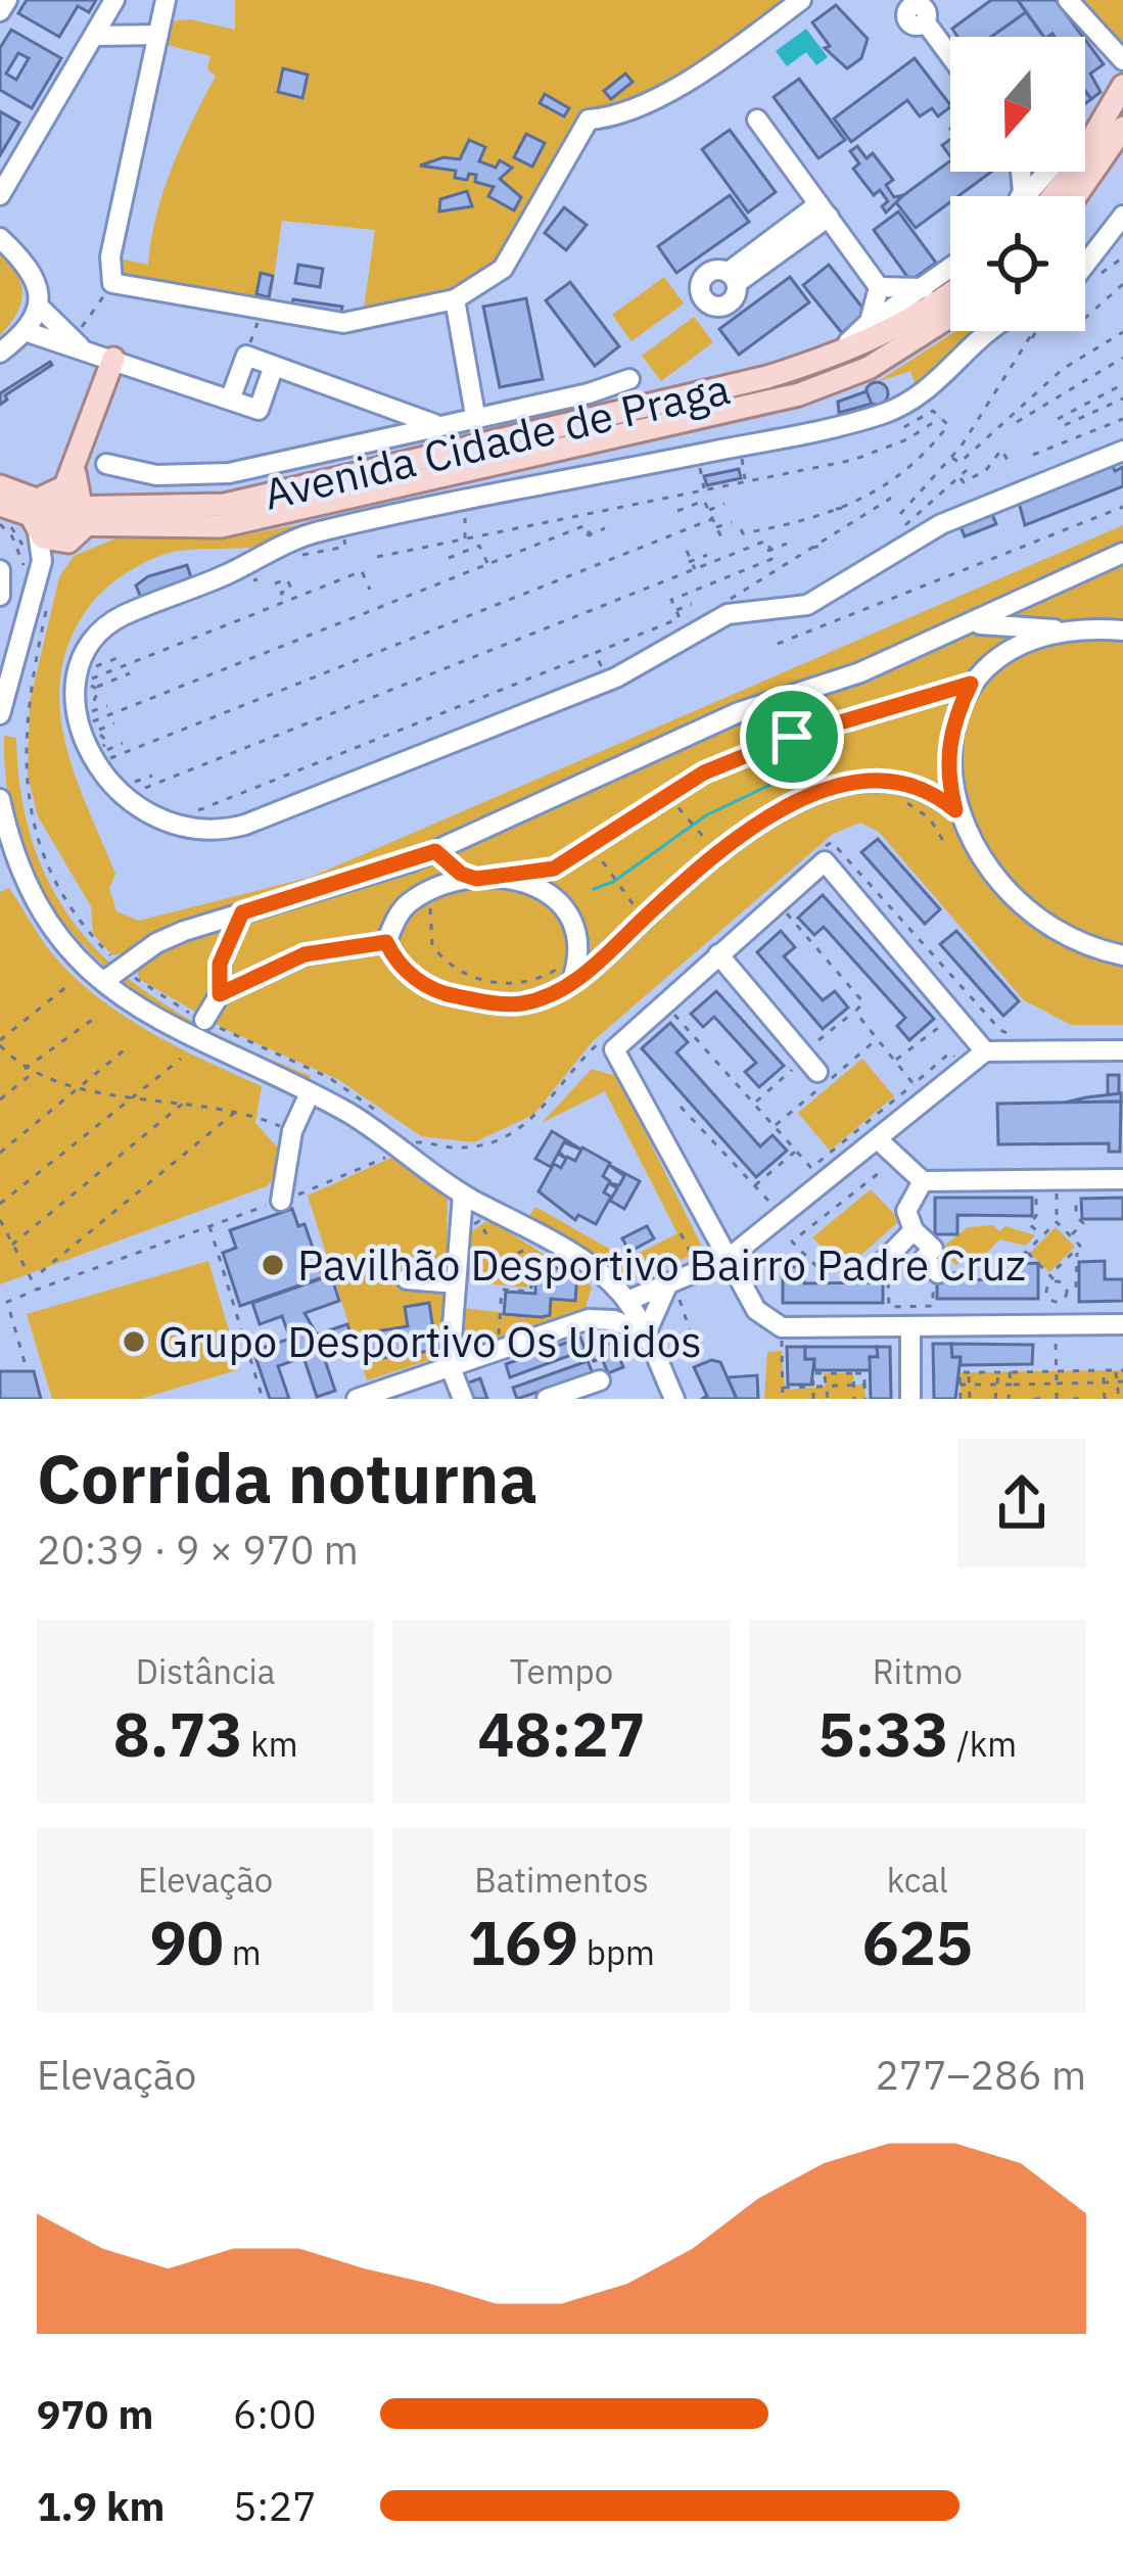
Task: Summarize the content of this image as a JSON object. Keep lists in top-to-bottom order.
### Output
{
  "streets": {
    "main road": ["Avenida Cidade de Praga"]
  },
  "places": ["Pavilhão Desportivo Bairro Padre Cruz", "Grupo Desportivo Os Unidos"],
  "north": "bottom",
  "page": {
    "heading": ["Corrida noturna", "20:39 · 9 × 970 m"],
    "stats": [
      ["Distância", "8.73 km"],
      ["Tempo", "48:27"],
      ["Ritmo", "5:33 /km"],
      ["Elevação", "90 m"],
      ["Batimentos", "169 bpm"],
      ["kcal", "625"]
    ],
    "chart": ["Elevação", "277–286 m"],
    "list": [
      {
        "name": "970 m",
        "note": "6:00"
      },
      {
        "name": "1.9 km",
        "note": "5:27"
      }
    ]
  }
}
